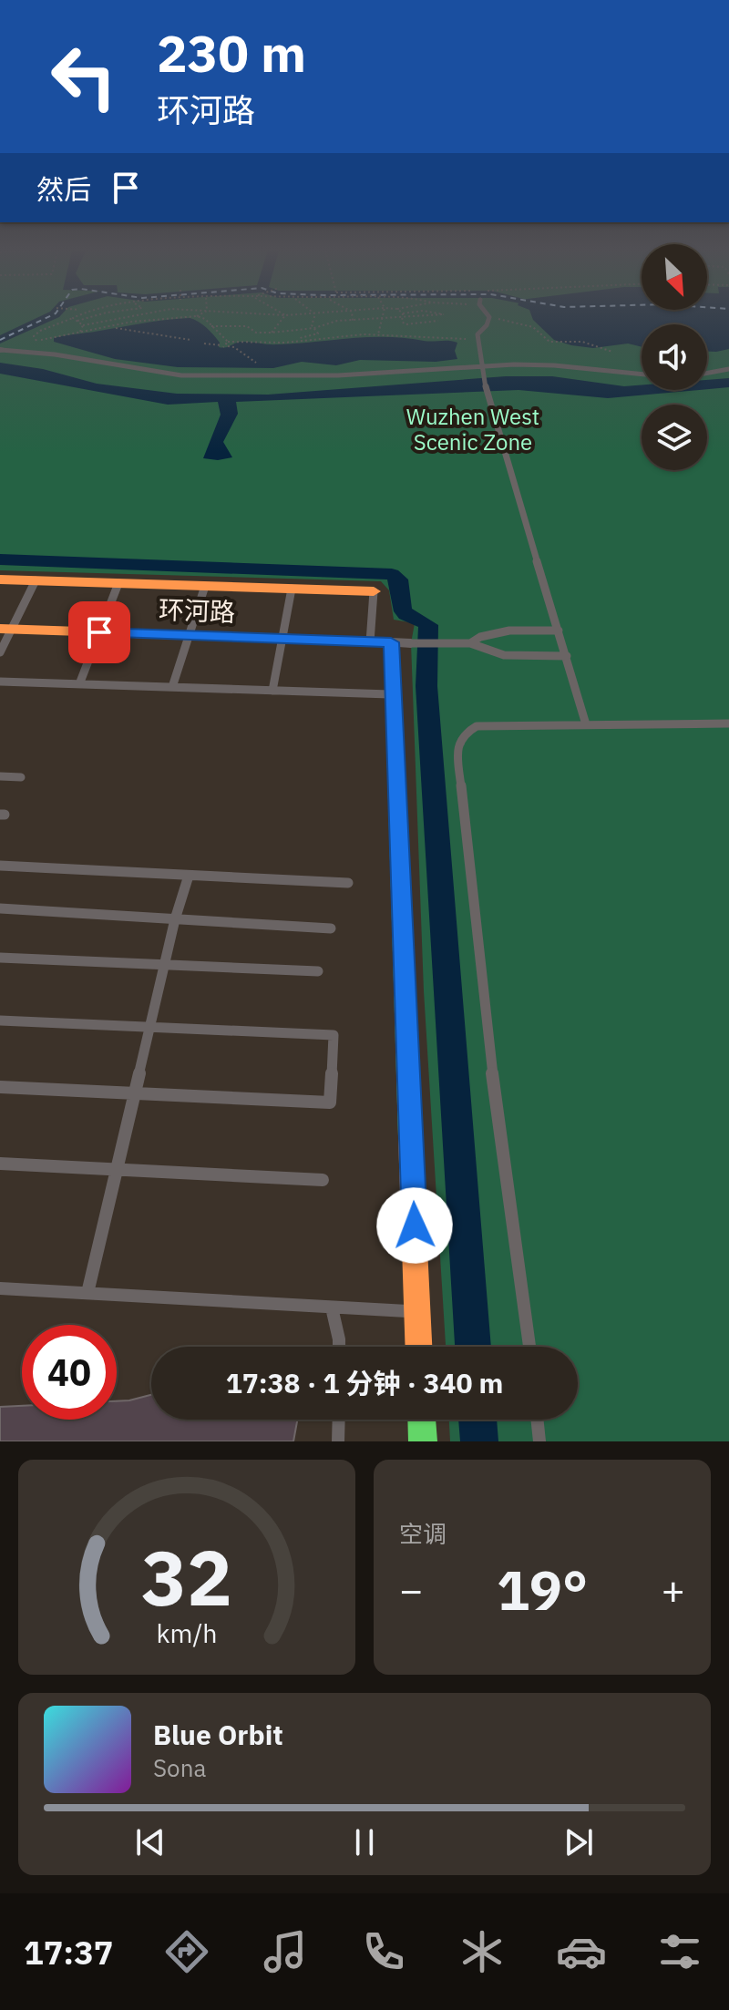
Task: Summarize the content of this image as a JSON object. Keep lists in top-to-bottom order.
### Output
{
  "streets": {
    "street": ["环河路"]
  },
  "parks": ["Wuzhen West Scenic Zone"],
  "north": "bottom right",
  "page": {
    "turn": ["230 m", "环河路"],
    "then": "然后",
    "limit": "40",
    "trip": "17:38 · 1 分钟 · 340 m",
    "tile": "空调",
    "heat": ["−", "19°", "+"],
    "song": ["Blue Orbit", "Sona"],
    "tabs": "17:37",
    "gauge": ["32", "km/h"]
  }
}
